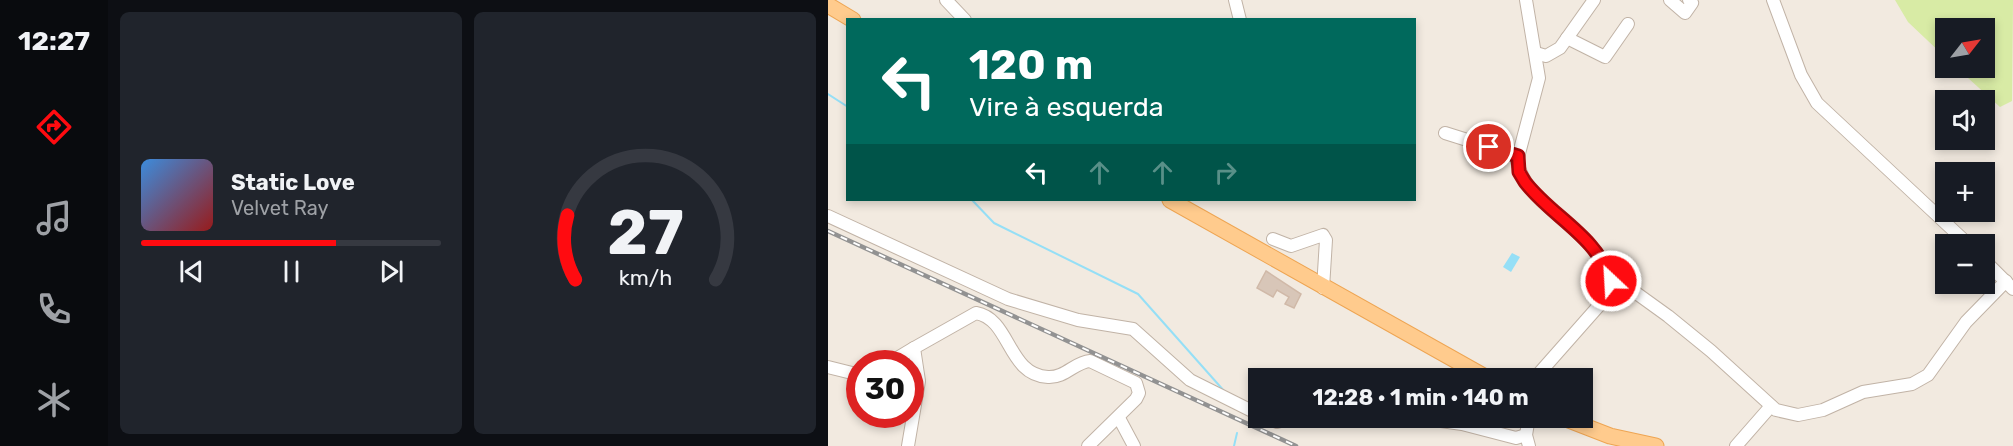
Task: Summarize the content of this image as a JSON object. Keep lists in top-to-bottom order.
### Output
{
  "north": "top right",
  "page": {
    "tabs": "12:27",
    "map_buttons": ["+", "−"],
    "turn": ["120 m", "Vire à esquerda"],
    "song": ["Static Love", "Velvet Ray"],
    "limit": "30",
    "trip": "12:28 · 1 min · 140 m",
    "gauge": ["27", "km/h"]
  }
}
